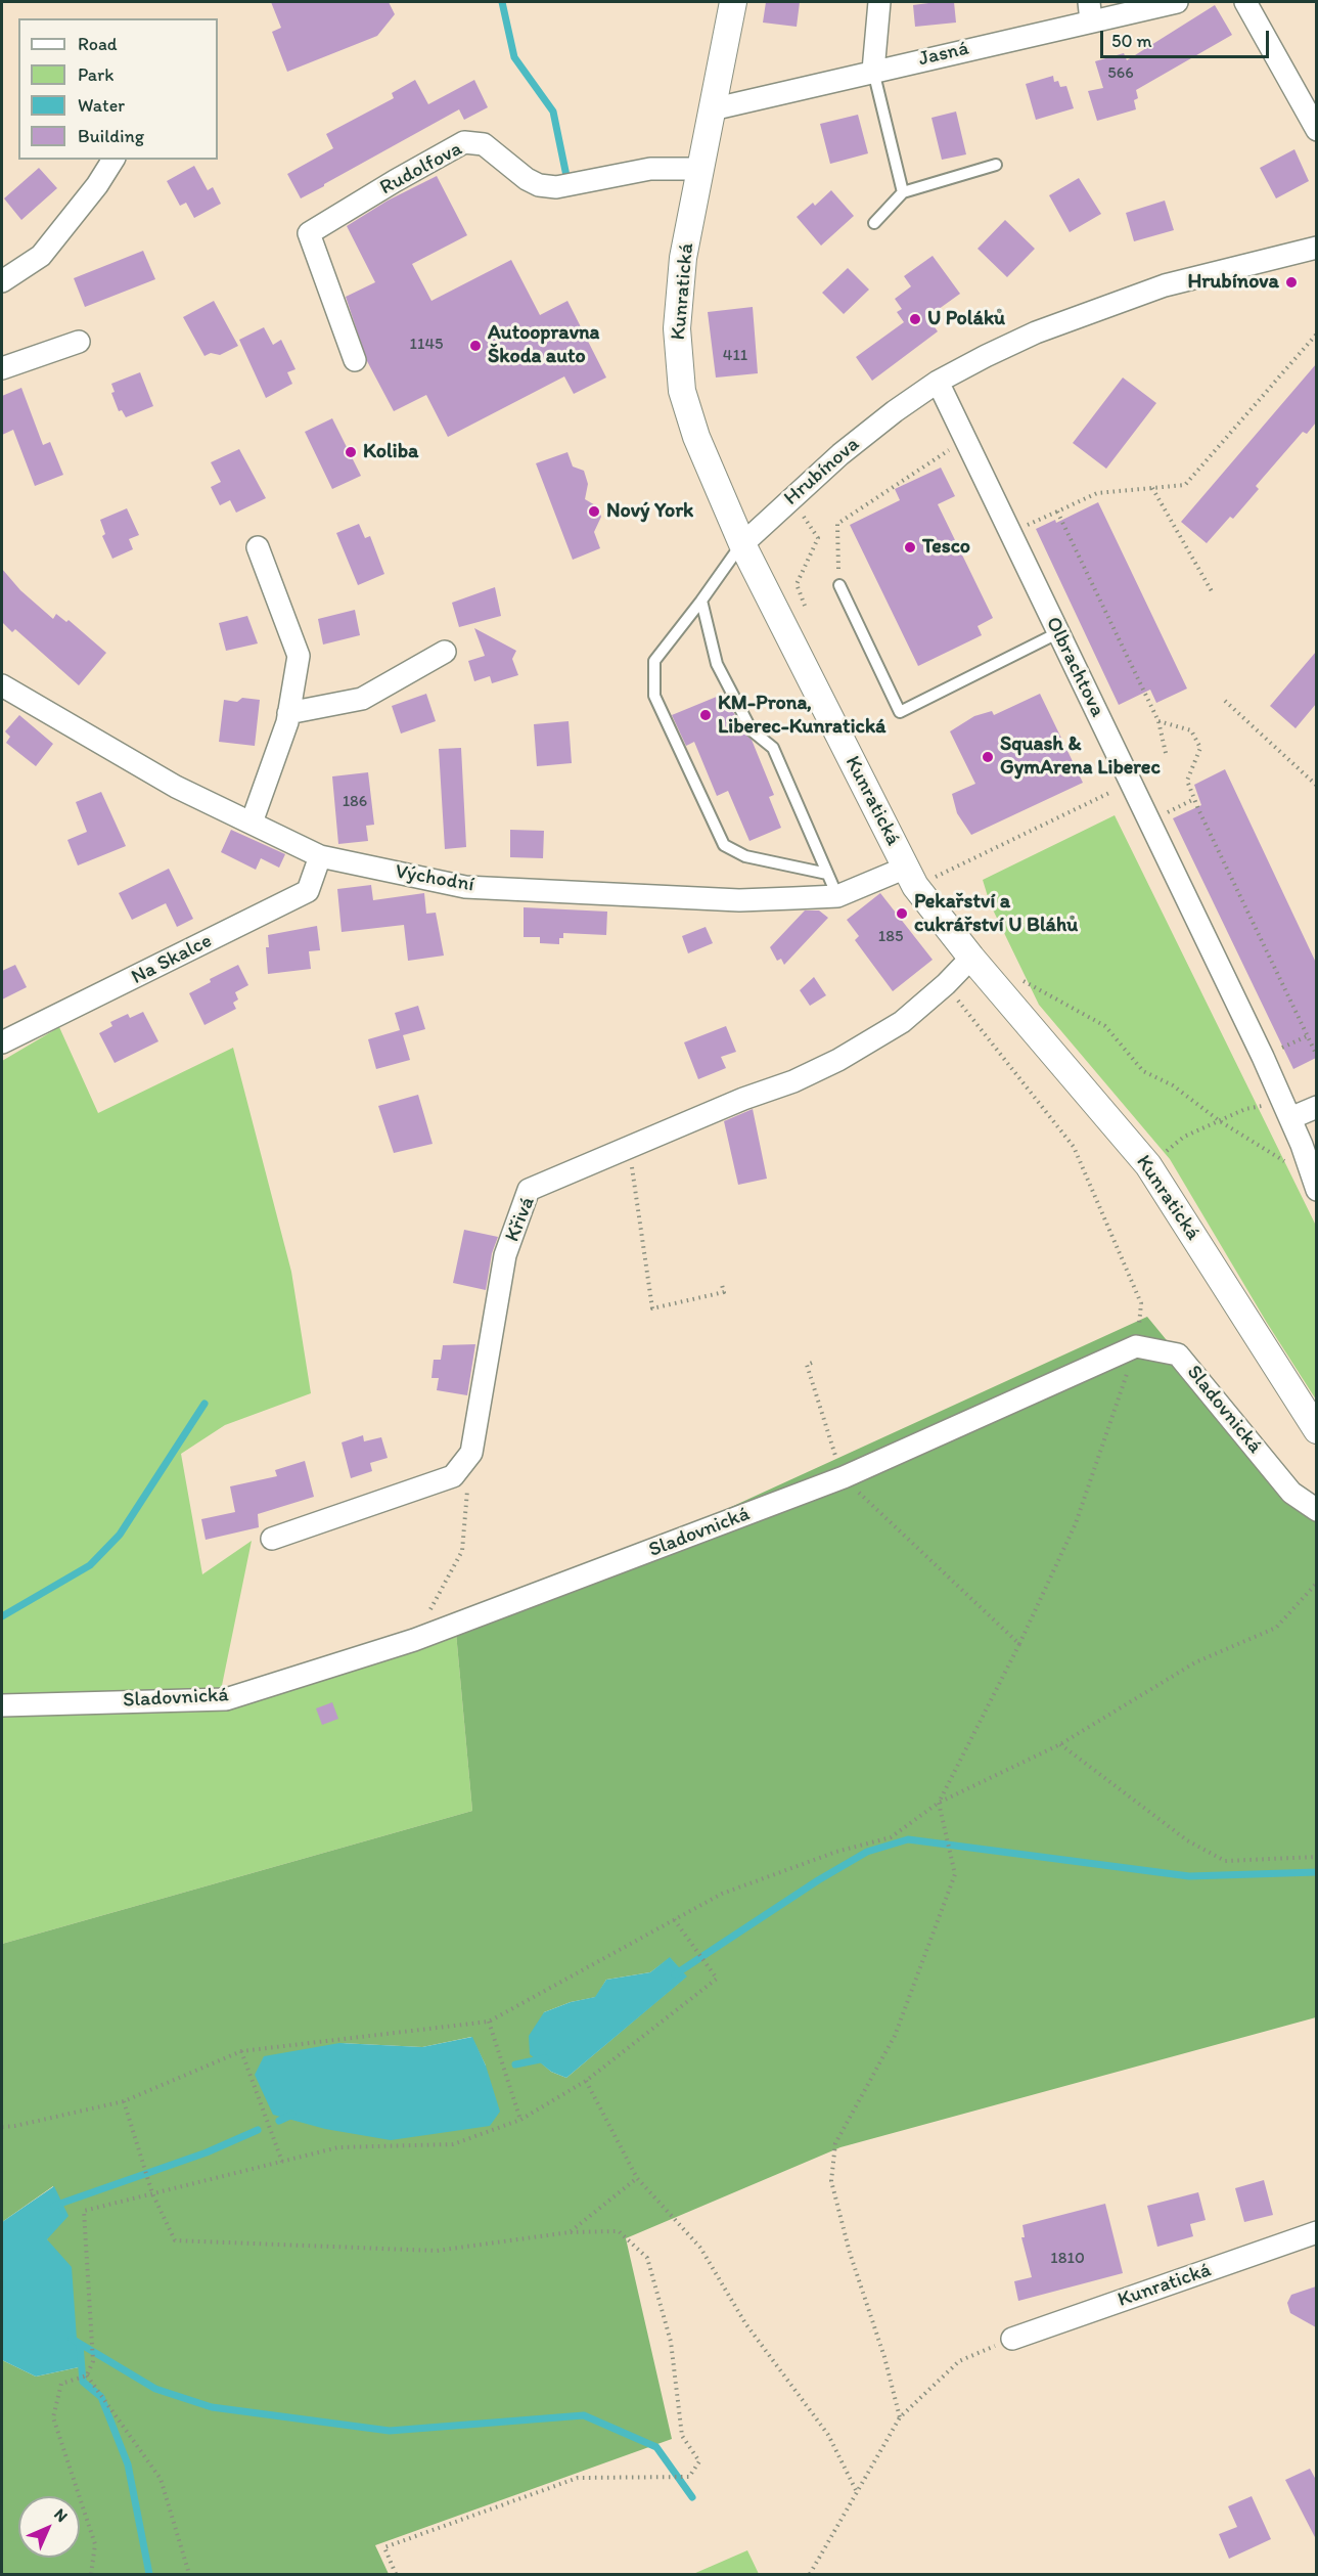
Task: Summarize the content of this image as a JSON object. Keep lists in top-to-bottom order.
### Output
{
  "streets": {
    "street": [
      "Jasná",
      "Rudolfova",
      "Kunratická",
      "Hrubínova",
      "Olbrachtova",
      "Východní",
      "Na Skalce",
      "Křivá",
      "Sladovnická"
    ]
  },
  "crossings": [
    ["Jasná", "Kunratická"],
    ["Rudolfova", "Kunratická"],
    ["Kunratická", "Hrubínova"],
    ["Kunratická", "Východní"],
    ["Kunratická", "Křivá"],
    ["Hrubínova", "Olbrachtova"],
    ["Východní", "Na Skalce"]
  ],
  "places": [
    "Hrubínova",
    "U Poláků",
    "Autoopravna Škoda auto",
    "Koliba",
    "Nový York",
    "Tesco",
    "KM-Prona, Liberec-Kunratická",
    "Squash & GymArena Liberec",
    "Pekařství a cukrářství U Bláhů"
  ],
  "house_numbers": [
    "566",
    "1145",
    "411",
    "186",
    "185",
    "1810"
  ],
  "legend": [
    "Road",
    "Park",
    "Water",
    "Building"
  ],
  "scale_bar": "50 m",
  "north": "top right"
}
